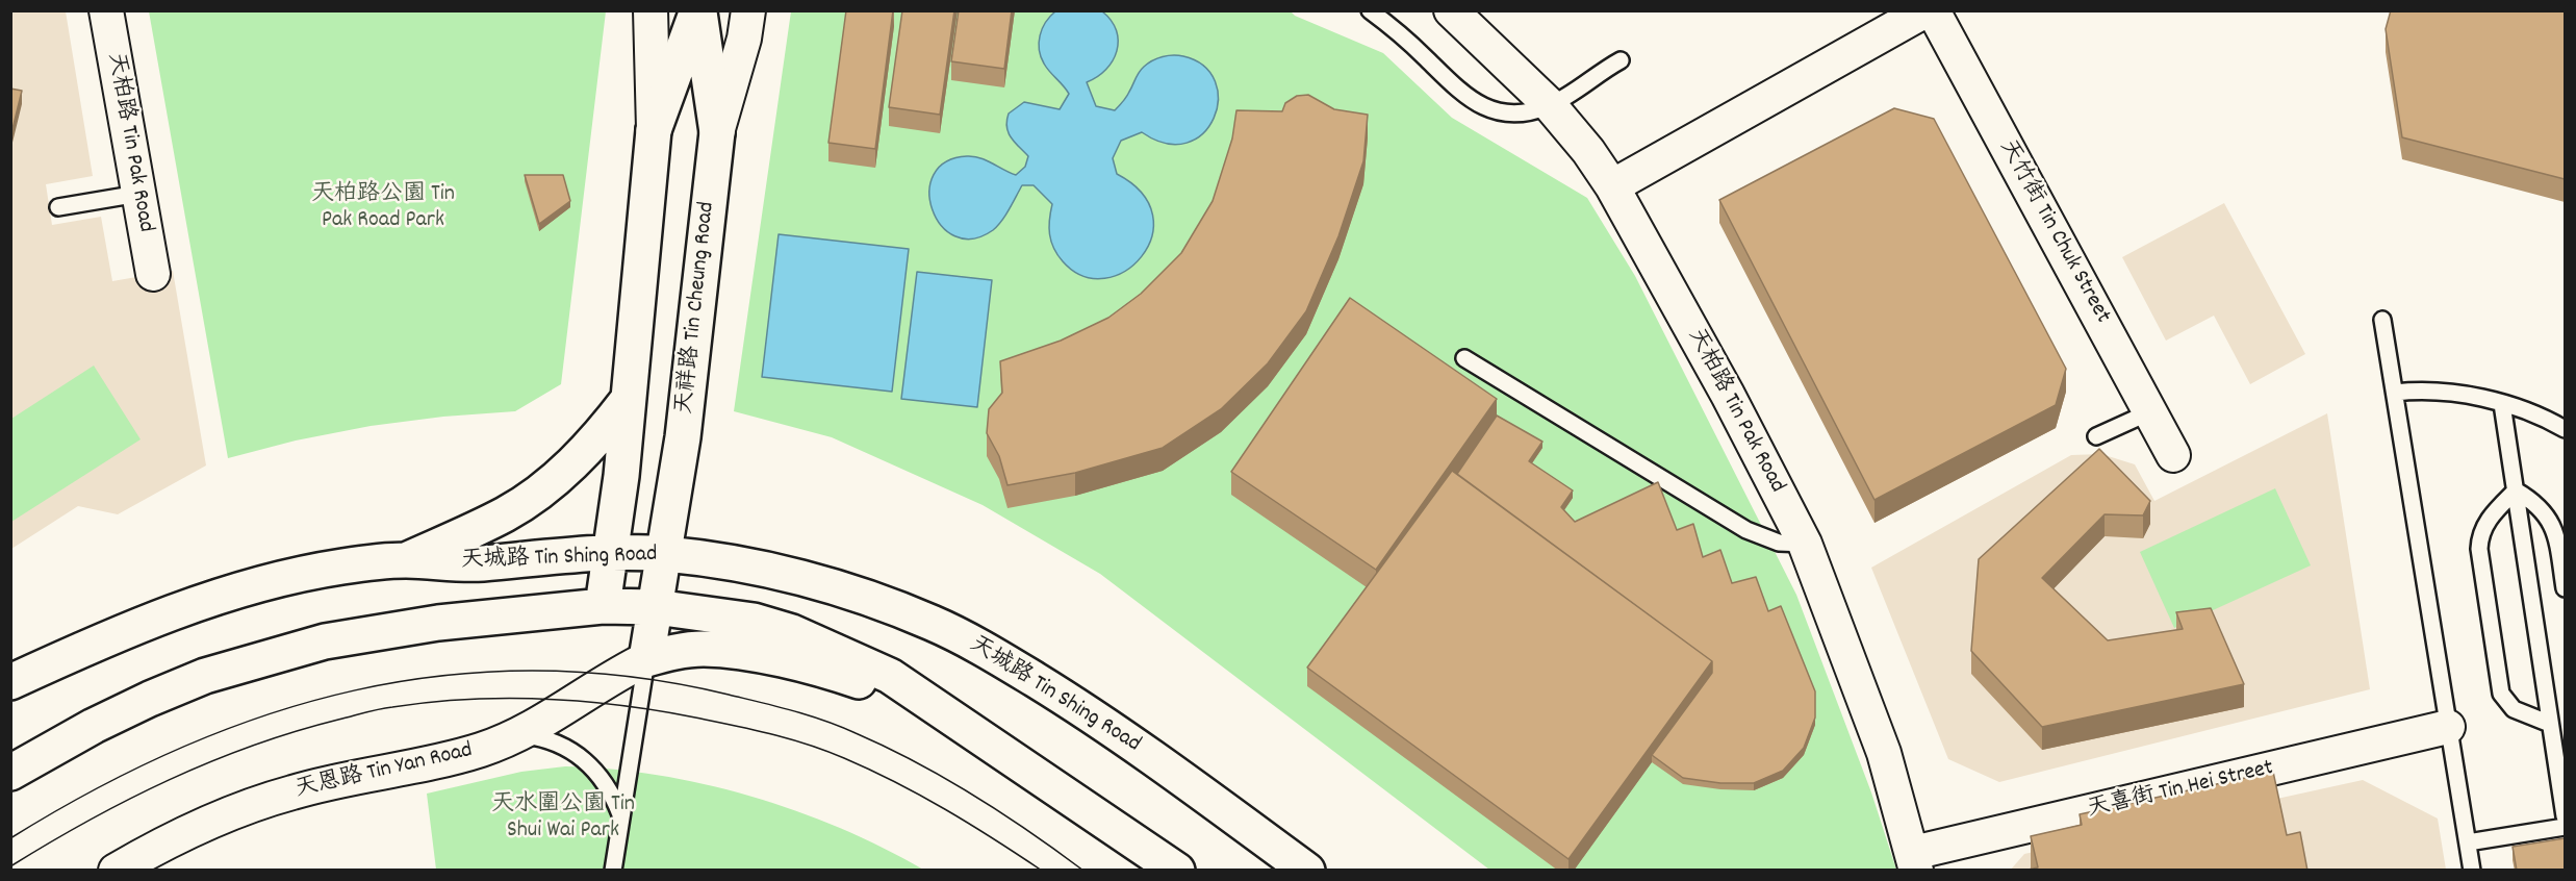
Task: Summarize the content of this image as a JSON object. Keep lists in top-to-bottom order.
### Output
{
  "streets": {
    "main road": ["天祥路 Tin Cheung Road", "天城路 Tin Shing Road"],
    "street": [
      "天柏路 Tin Pak Road",
      "天竹街 Tin Chuk Street",
      "天恩路 Tin Yan Road",
      "天喜街 Tin Hei Street"
    ]
  },
  "crossings": [
    ["天柏路 Tin Pak Road", "天喜街 Tin Hei Street"],
    ["天祥路 Tin Cheung Road", "天城路 Tin Shing Road"],
    ["天祥路 Tin Cheung Road", "天恩路 Tin Yan Road"]
  ],
  "parks": ["天柏路公園 Tin Pak Road Park", "天水圍公園 Tin Shui Wai Park"]
}
